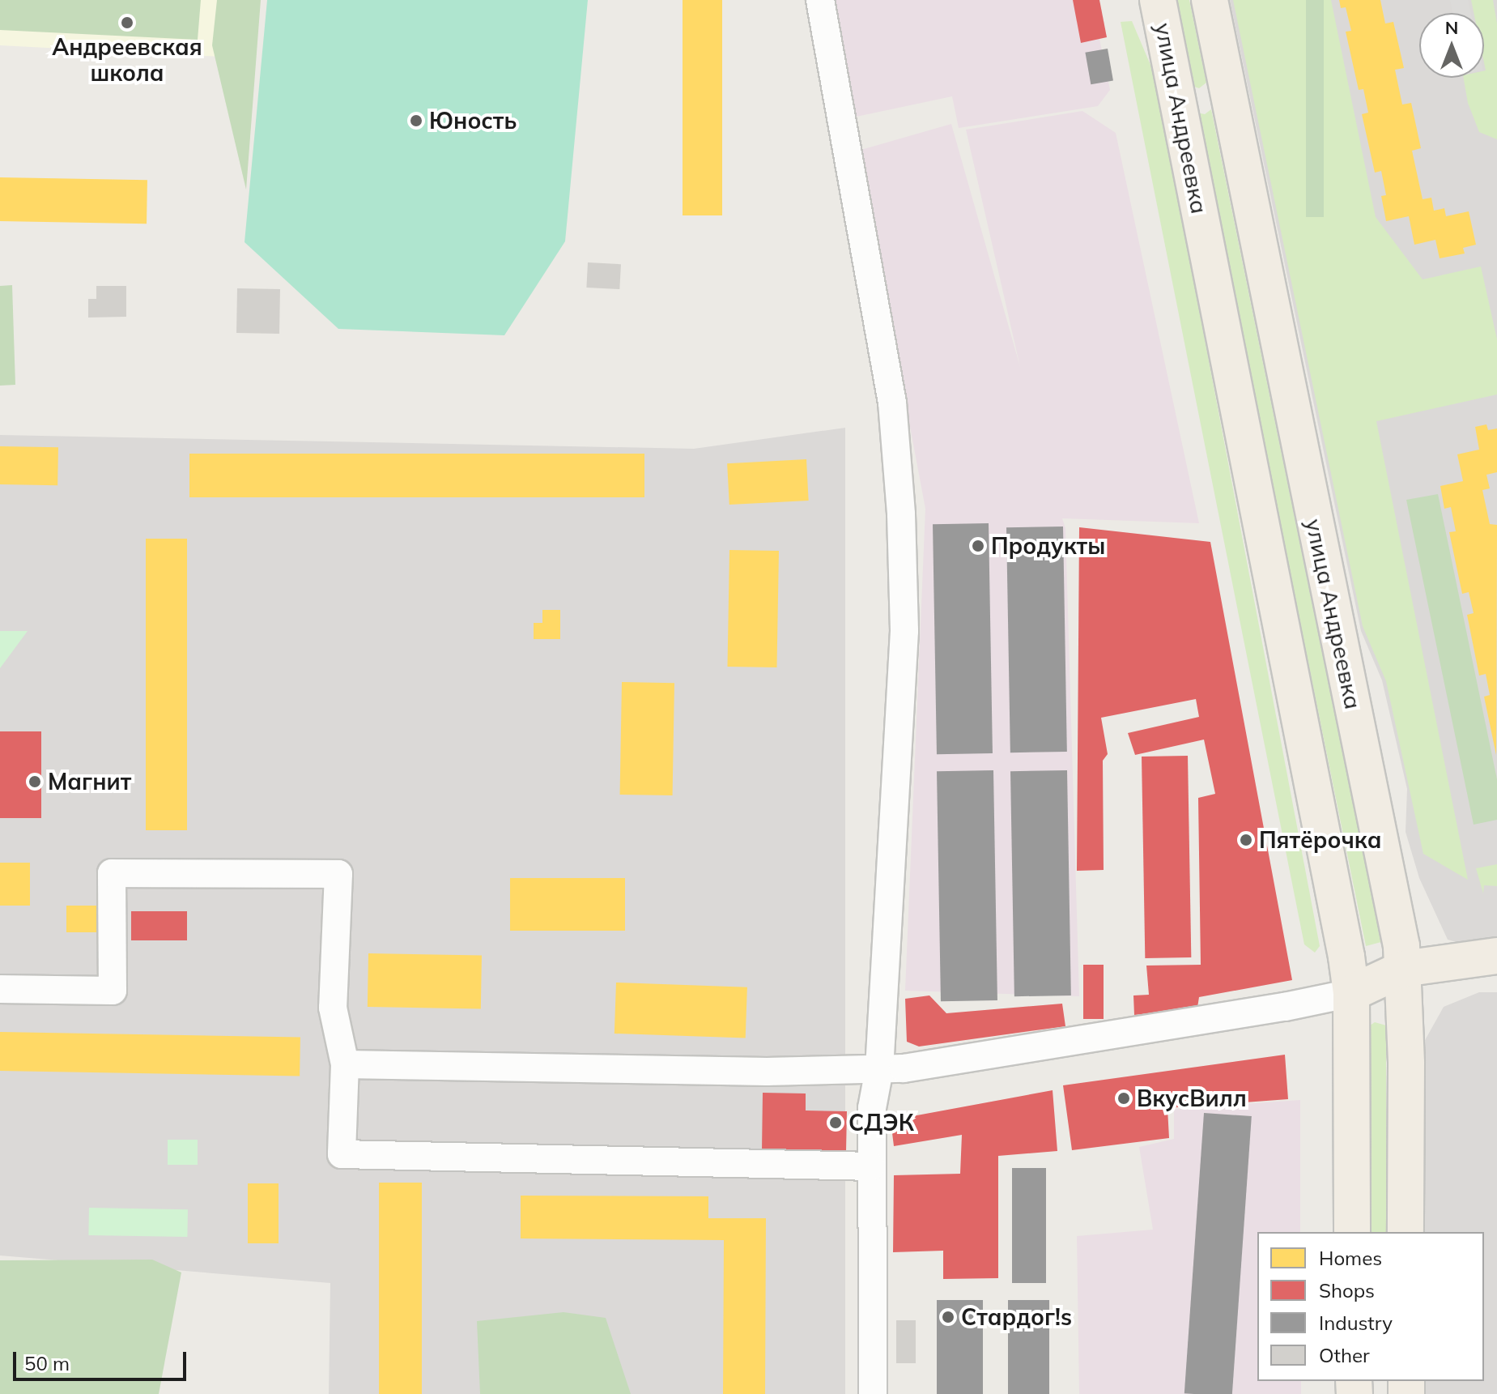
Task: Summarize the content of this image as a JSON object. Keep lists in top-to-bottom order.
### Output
{
  "streets": {
    "main road": ["улица Андреевка"]
  },
  "places": [
    "Андреевская школа",
    "Юность",
    "Продукты",
    "Магнит",
    "Пятёрочка",
    "ВкусВилл",
    "СДЭК",
    "Стардог!s"
  ],
  "legend": [
    "Homes",
    "Shops",
    "Industry",
    "Other"
  ],
  "scale_bar": "50 m",
  "north": "top"
}
